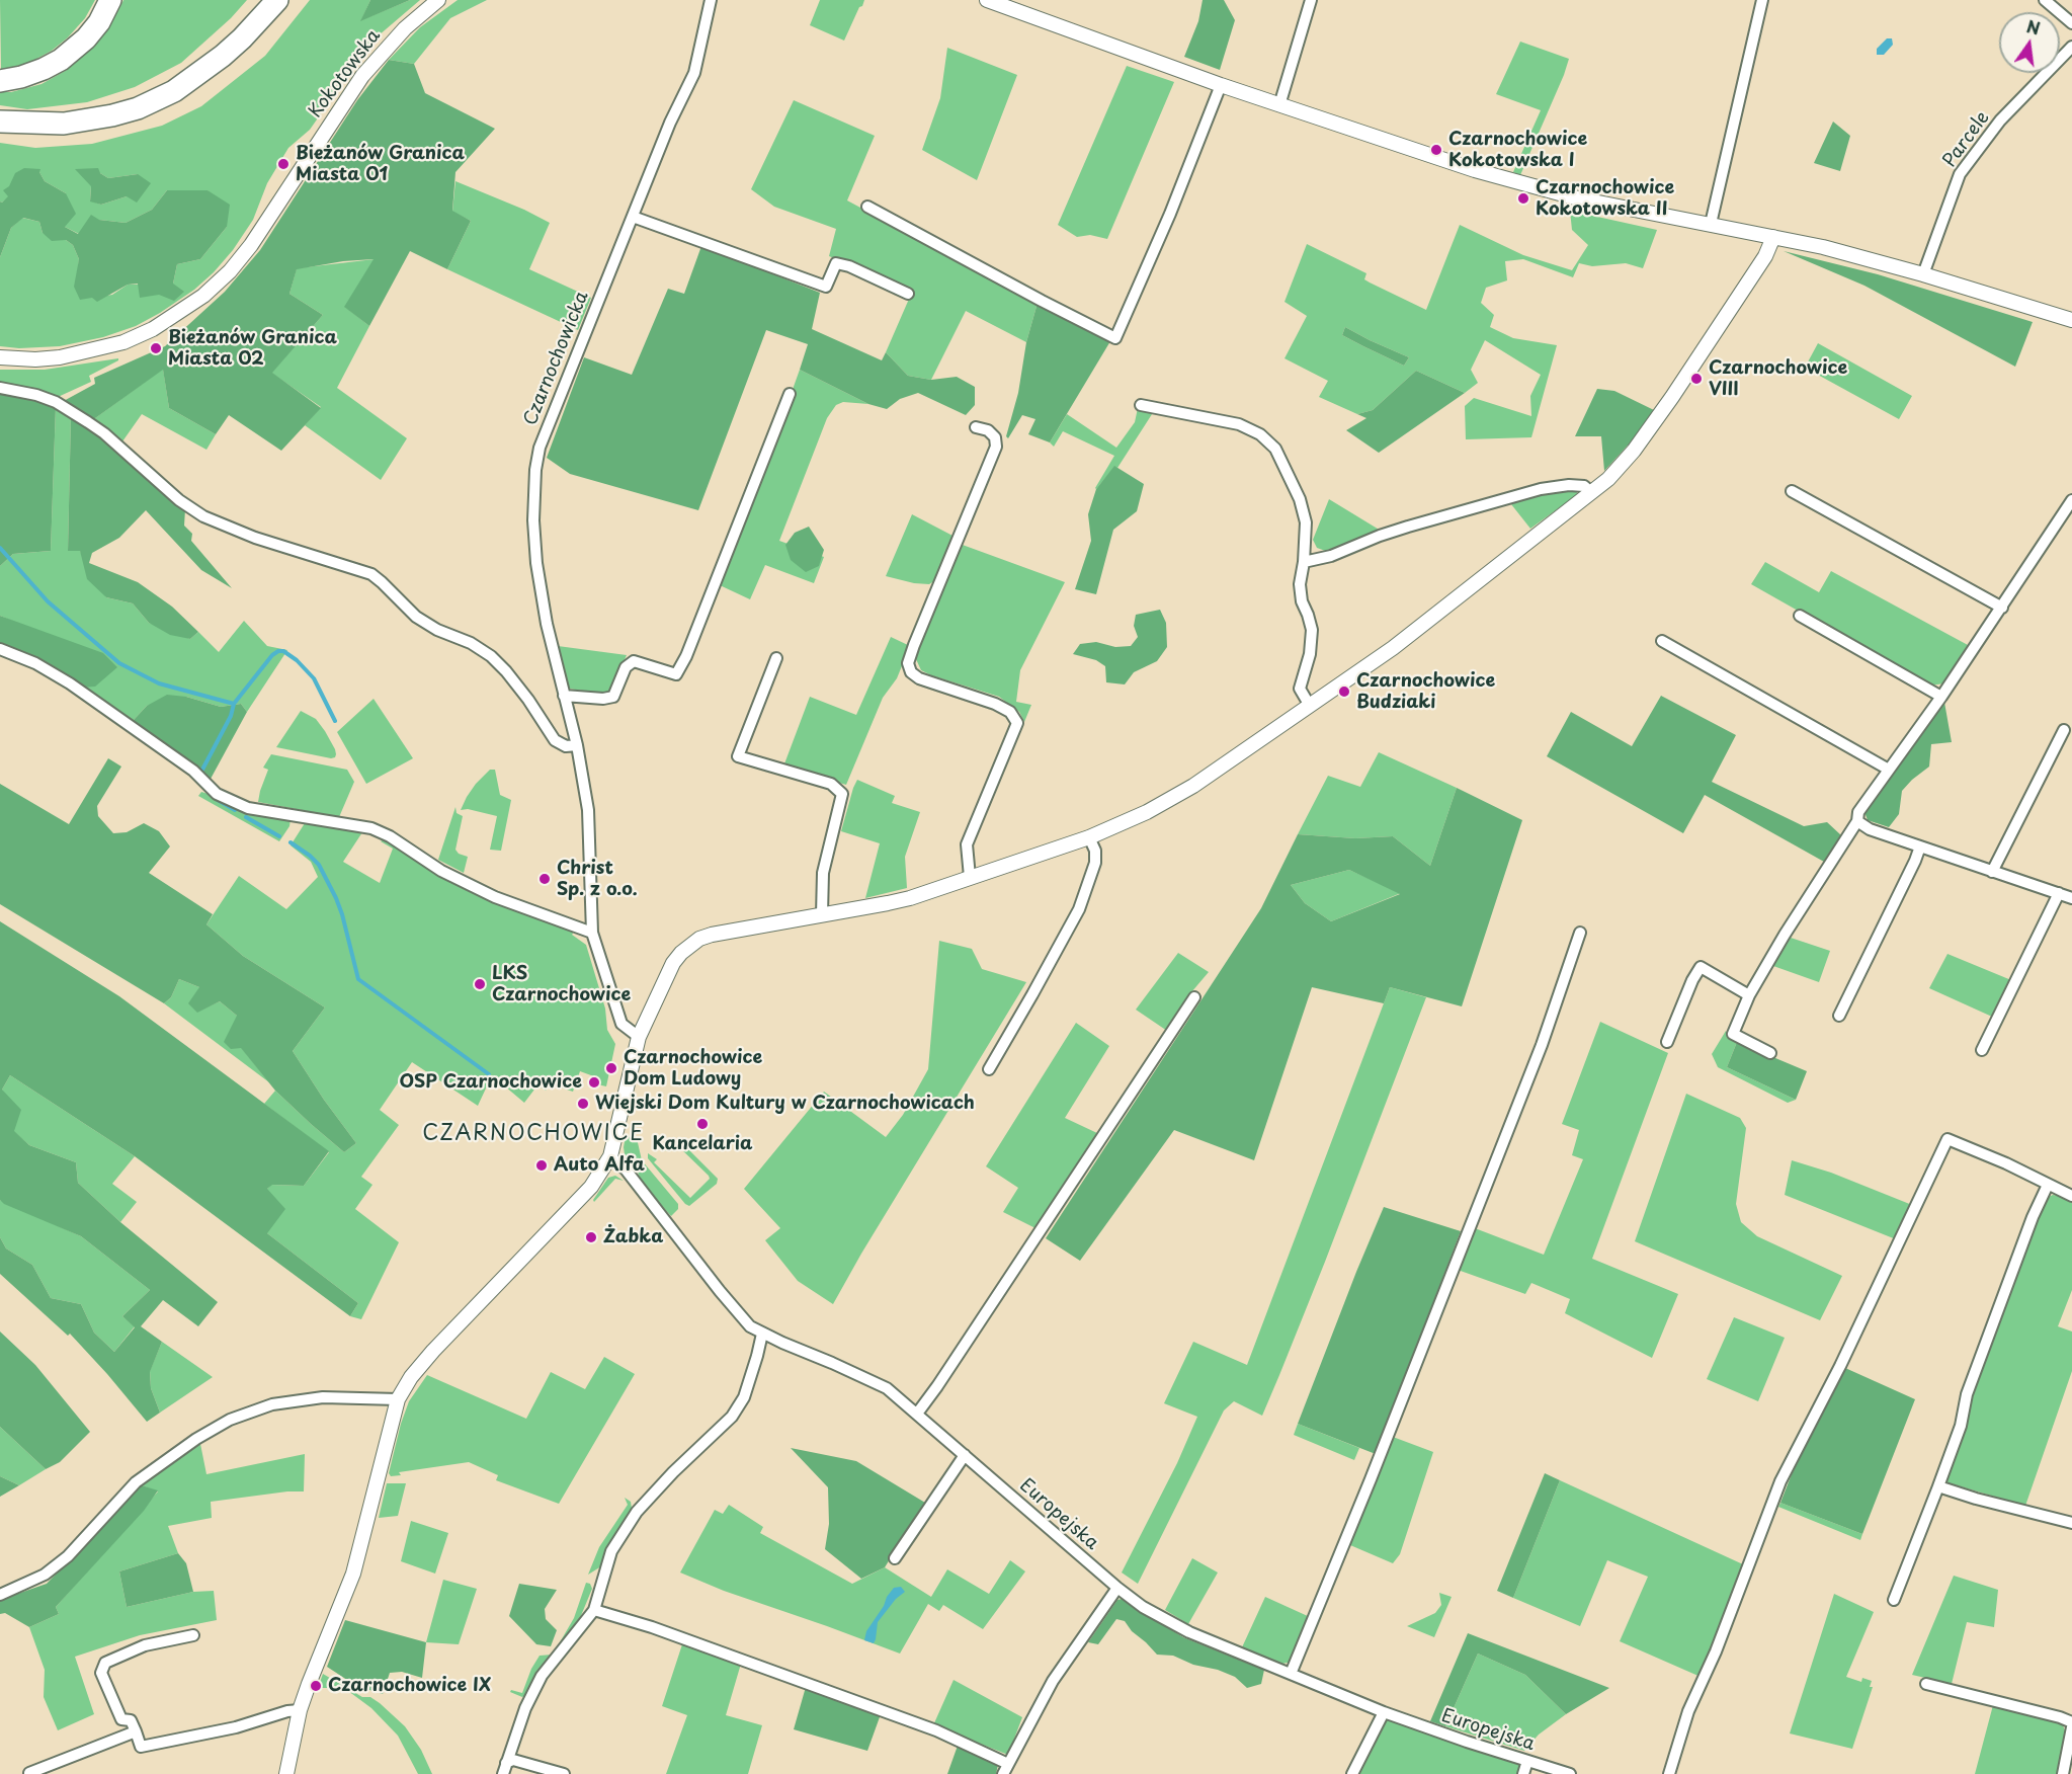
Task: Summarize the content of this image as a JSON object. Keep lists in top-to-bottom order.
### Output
{
  "streets": {
    "street": [
      "Kokotowska",
      "Parcele",
      "Czarnochowicka",
      "Europejska"
    ]
  },
  "districts": ["CZARNOCHOWICE"],
  "places": [
    "Czarnochowice Kokotowska I",
    "Bieżanów Granica Miasta 01",
    "Czarnochowice Kokotowska II",
    "Bieżanów Granica Miasta 02",
    "Czarnochowice VIII",
    "Czarnochowice Budziaki",
    "Christ Sp. z o.o.",
    "LKS Czarnochowice",
    "Czarnochowice Dom Ludowy",
    "OSP Czarnochowice",
    "Wiejski Dom Kultury w Czarnochowicach",
    "Kancelaria",
    "Auto Alfa",
    "Żabka",
    "Czarnochowice IX"
  ],
  "north": "top"
}
